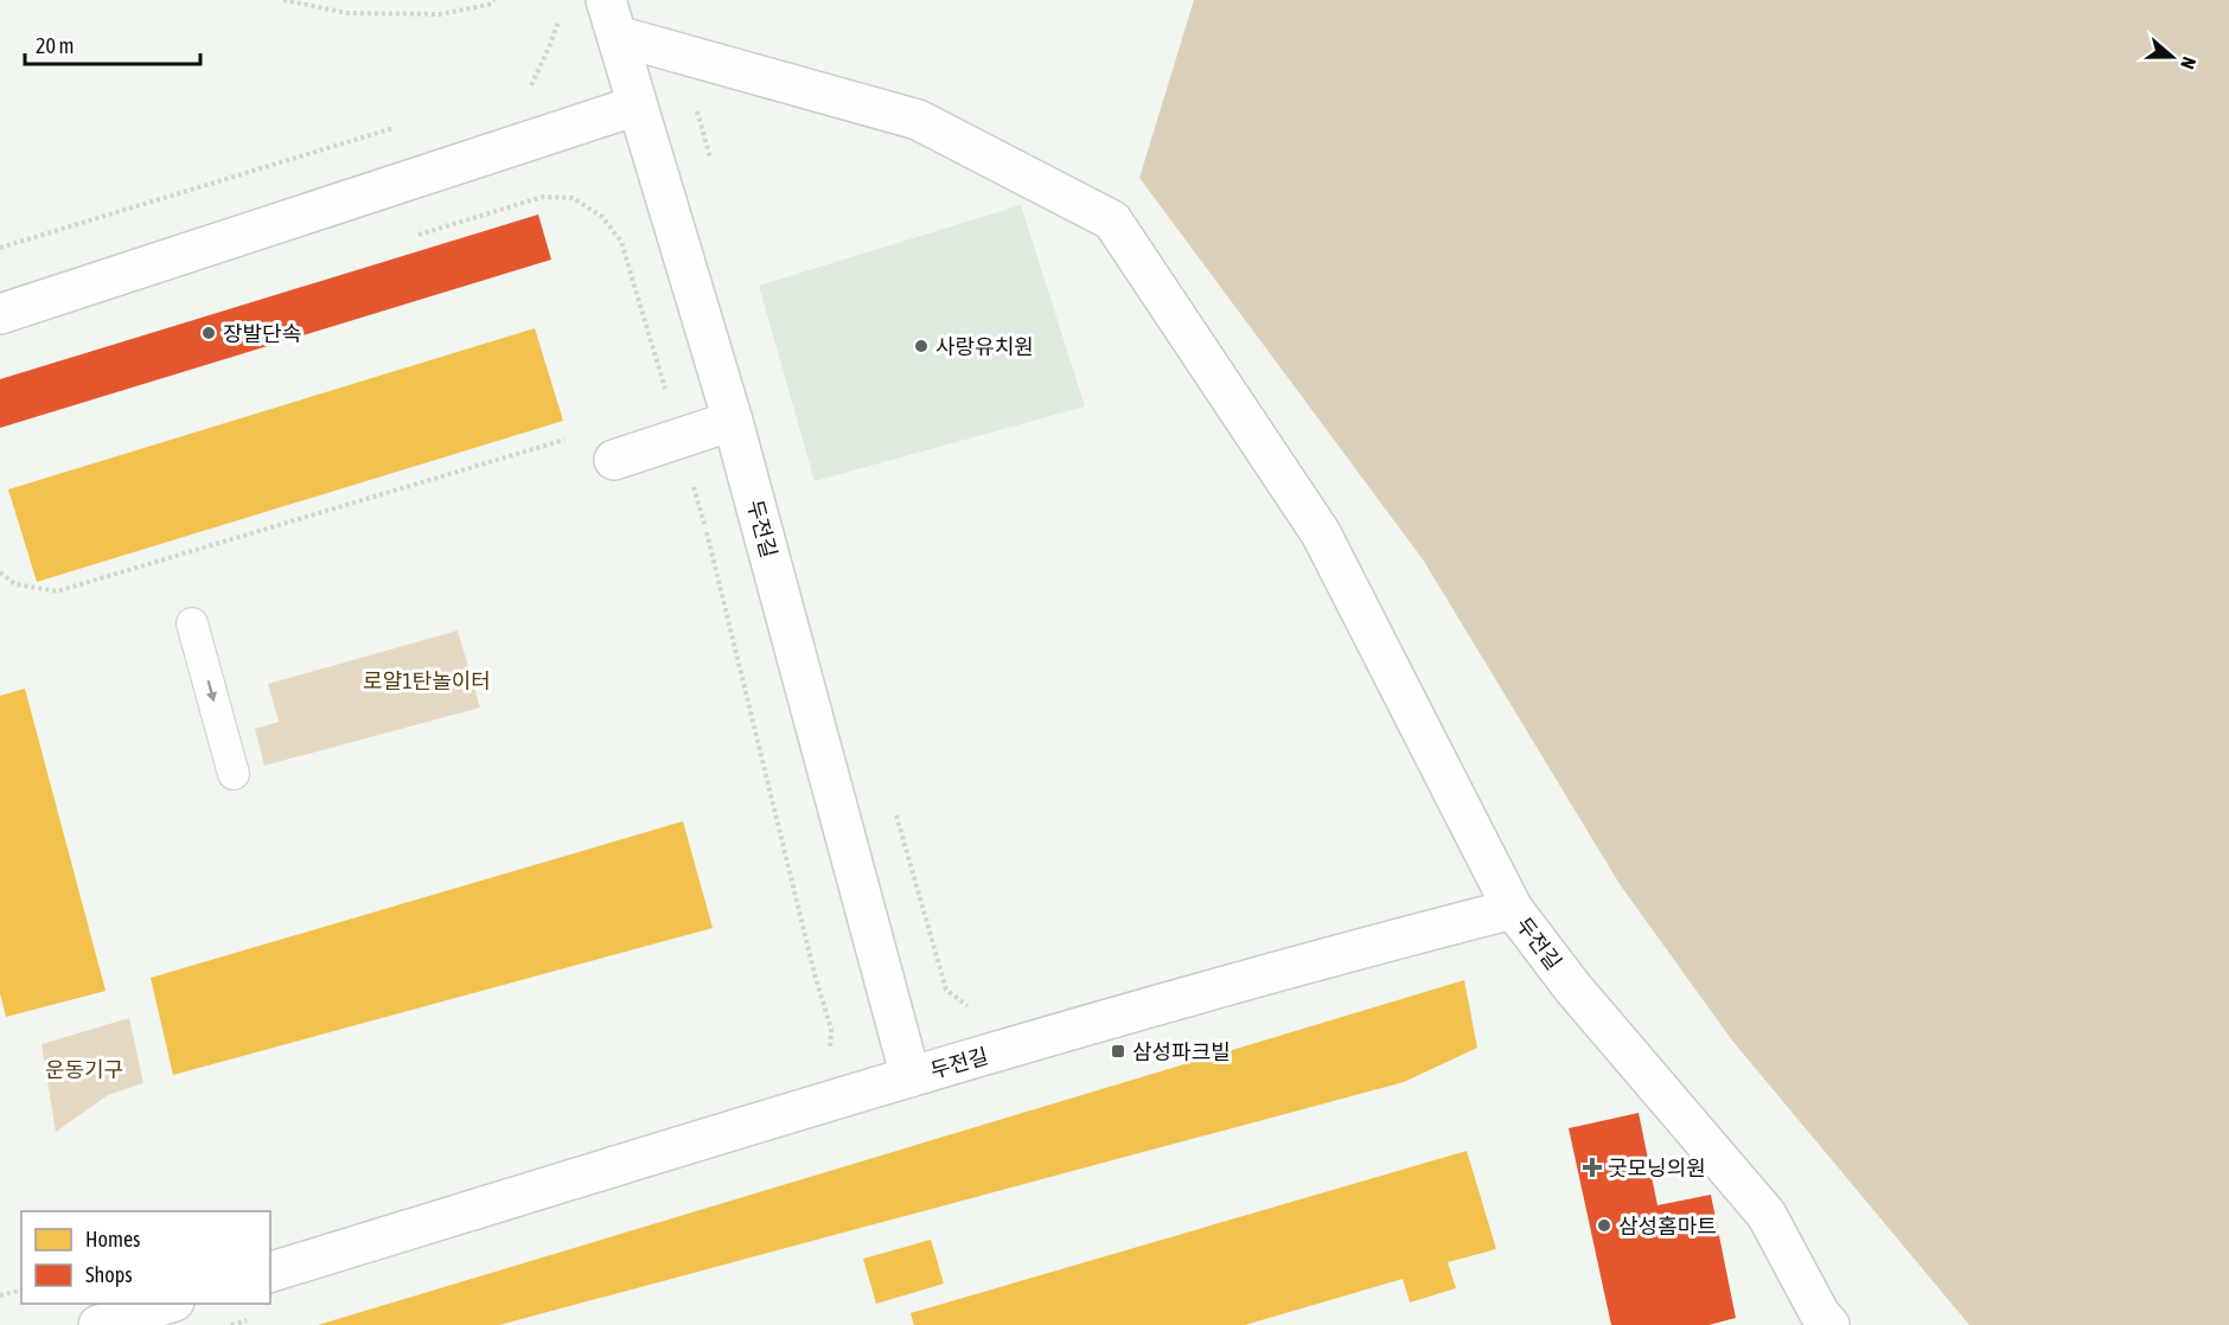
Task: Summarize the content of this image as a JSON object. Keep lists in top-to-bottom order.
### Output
{
  "streets": {
    "street": ["두전길"]
  },
  "parks": ["로얄1탄놀이터", "운동기구"],
  "places": {
    "other": ["장발단속", "사랑유치원", "삼성홈마트"],
    "transit": ["삼성파크빌"],
    "health": ["굿모닝의원"]
  },
  "legend": ["Homes", "Shops"],
  "scale_bar": "20 m",
  "north": "right"
}
